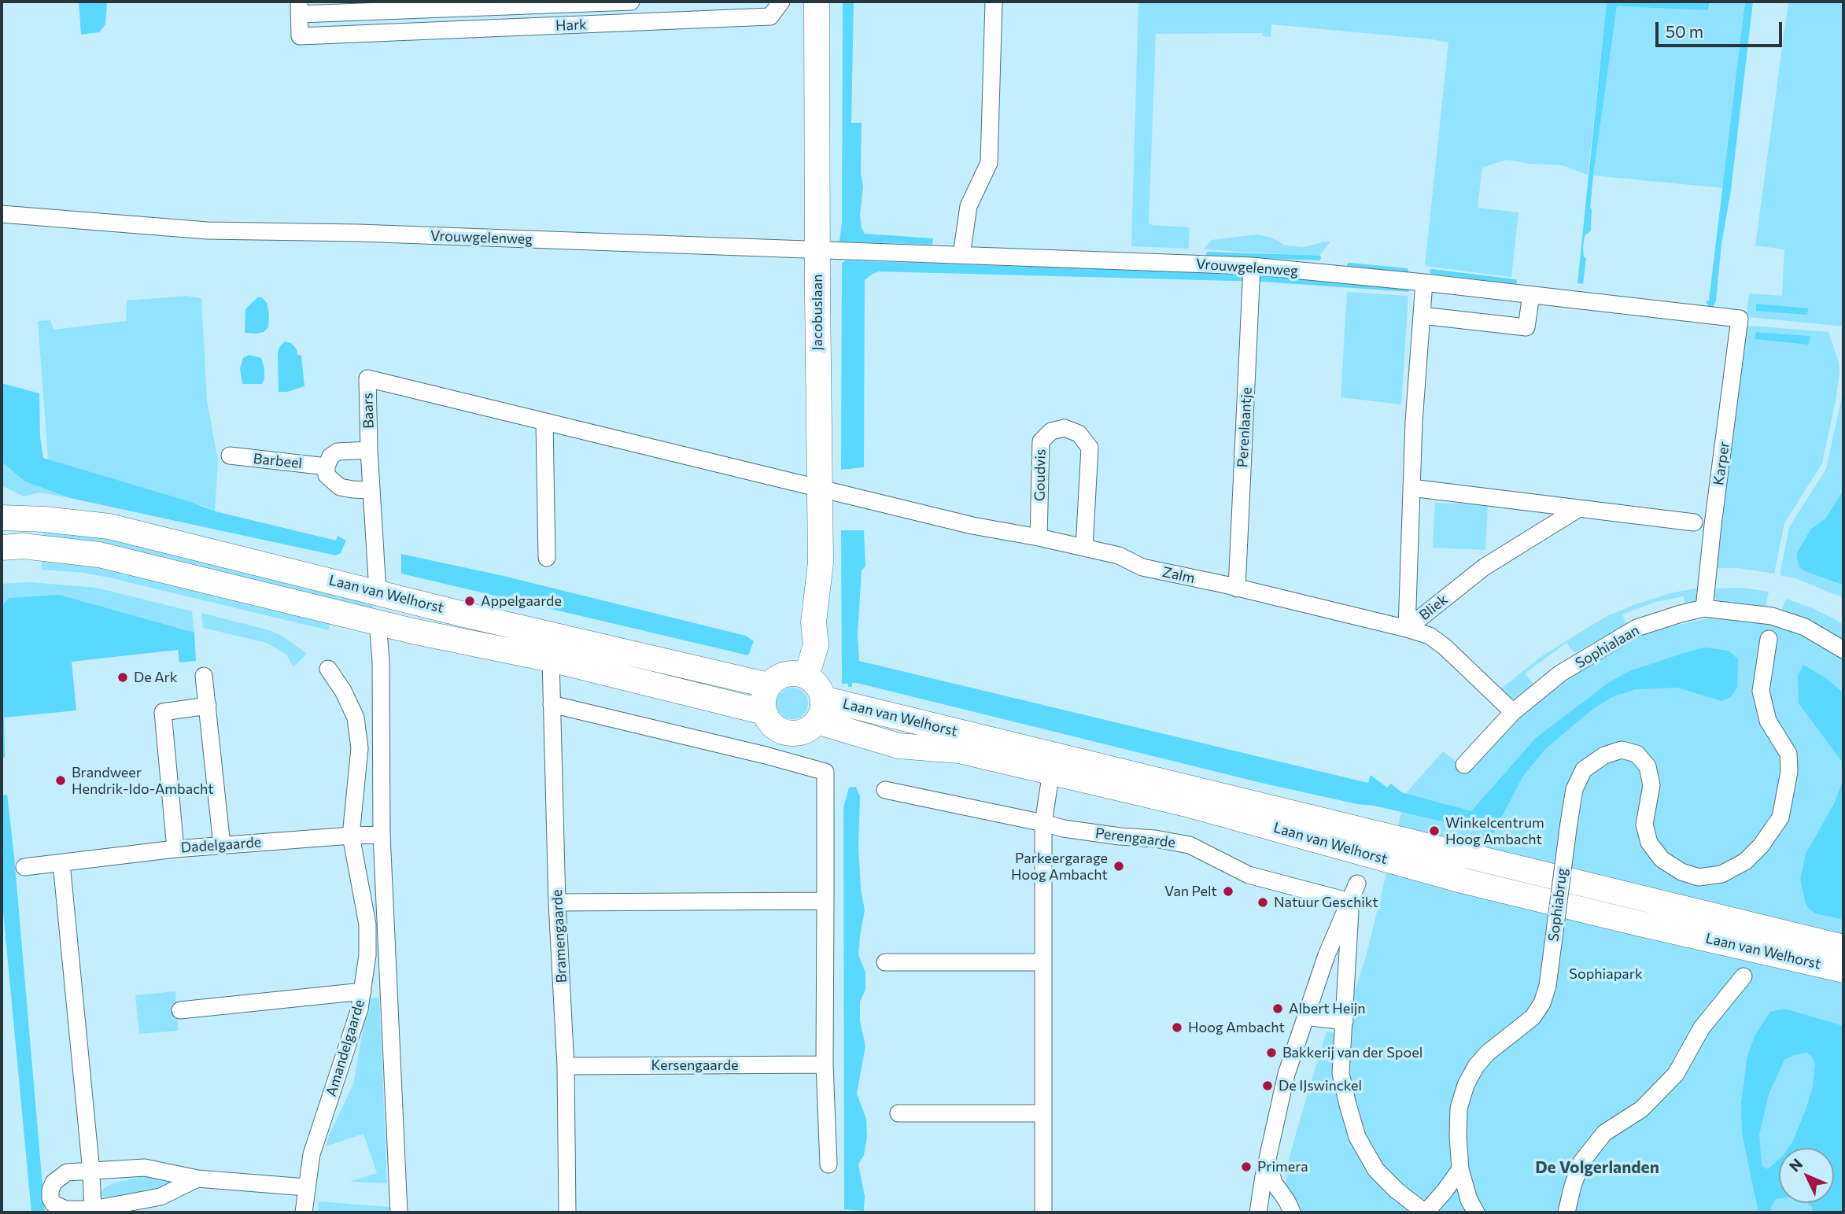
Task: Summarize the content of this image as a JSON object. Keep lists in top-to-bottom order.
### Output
{
  "streets": {
    "main road": ["Jacobuslaan", "Laan van Welhorst"],
    "street": [
      "Hark",
      "Vrouwgelenweg",
      "Baars",
      "Perenlaantje",
      "Barbeel",
      "Karper",
      "Goudvis",
      "Zalm",
      "Bliek",
      "Sophialaan",
      "Perengaarde",
      "Dadelgaarde",
      "Sophiabrug",
      "Bramengaarde",
      "Amandelgaarde",
      "Kersengaarde"
    ]
  },
  "crossings": [
    ["Vrouwgelenweg", "Jacobuslaan"],
    ["Vrouwgelenweg", "Perenlaantje"],
    ["Vrouwgelenweg", "Karper"],
    ["Vrouwgelenweg", "Bliek"],
    ["Jacobuslaan", "Baars"],
    ["Jacobuslaan", "Zalm"],
    ["Jacobuslaan", "Laan van Welhorst"],
    ["Baars", "Zalm"],
    ["Baars", "Laan van Welhorst"],
    ["Perenlaantje", "Zalm"],
    ["Karper", "Sophialaan"],
    ["Goudvis", "Zalm"],
    ["Zalm", "Bliek"],
    ["Zalm", "Sophialaan"],
    ["Laan van Welhorst", "Bramengaarde"],
    ["Dadelgaarde", "Amandelgaarde"],
    ["Bramengaarde", "Kersengaarde"]
  ],
  "districts": ["De Volgerlanden"],
  "parks": ["Sophiapark"],
  "places": [
    "Appelgaarde",
    "De Ark",
    "Brandweer Hendrik-Ido-Ambacht",
    "Winkelcentrum Hoog Ambacht",
    "Parkeergarage Hoog Ambacht",
    "Van Pelt",
    "Natuur Geschikt",
    "Albert Heijn",
    "Hoog Ambacht",
    "Bakkerij van der Spoel",
    "De IJswinckel",
    "Primera"
  ],
  "scale_bar": "50 m",
  "north": "top left"
}
